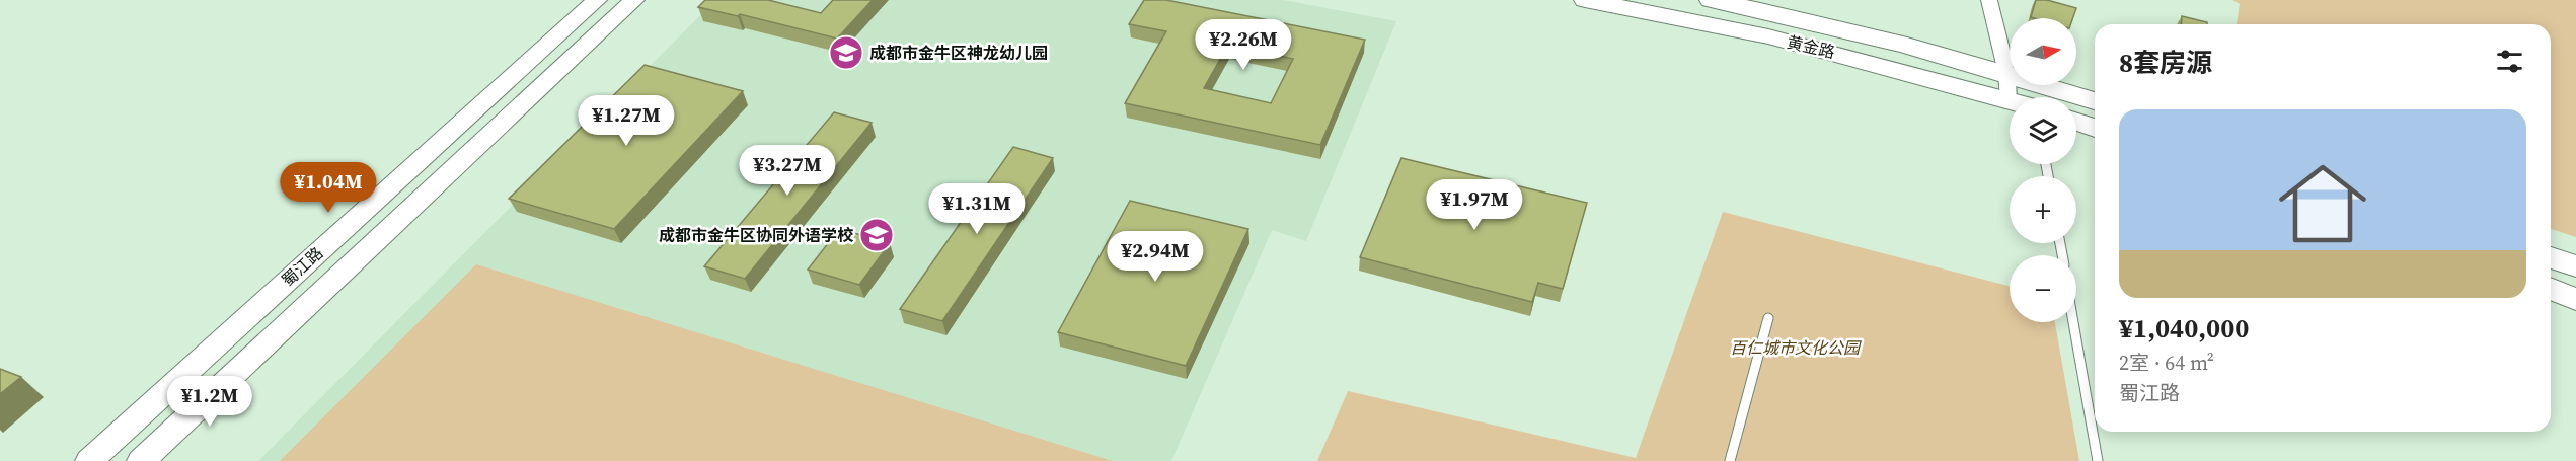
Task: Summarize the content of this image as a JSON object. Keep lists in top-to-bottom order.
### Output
{
  "streets": {
    "main road": ["黄金路"],
    "street": ["蜀江路"]
  },
  "parks": ["百仁城市文化公园"],
  "places": {
    "school or university": ["成都市金牛区神龙幼儿园", "成都市金牛区协同外语学校"]
  },
  "north": "right",
  "page": {
    "map_buttons": ["+", "−"],
    "price": [
      "¥2.26M",
      "¥1.27M",
      "¥3.27M",
      "¥1.04M",
      "¥1.97M",
      "¥1.31M",
      "¥2.94M",
      "¥1.2M"
    ],
    "heading": "8套房源",
    "list": [
      {
        "name": "¥1,040,000",
        "note": "2室 · 64 m² · 蜀江路"
      }
    ]
  }
}
